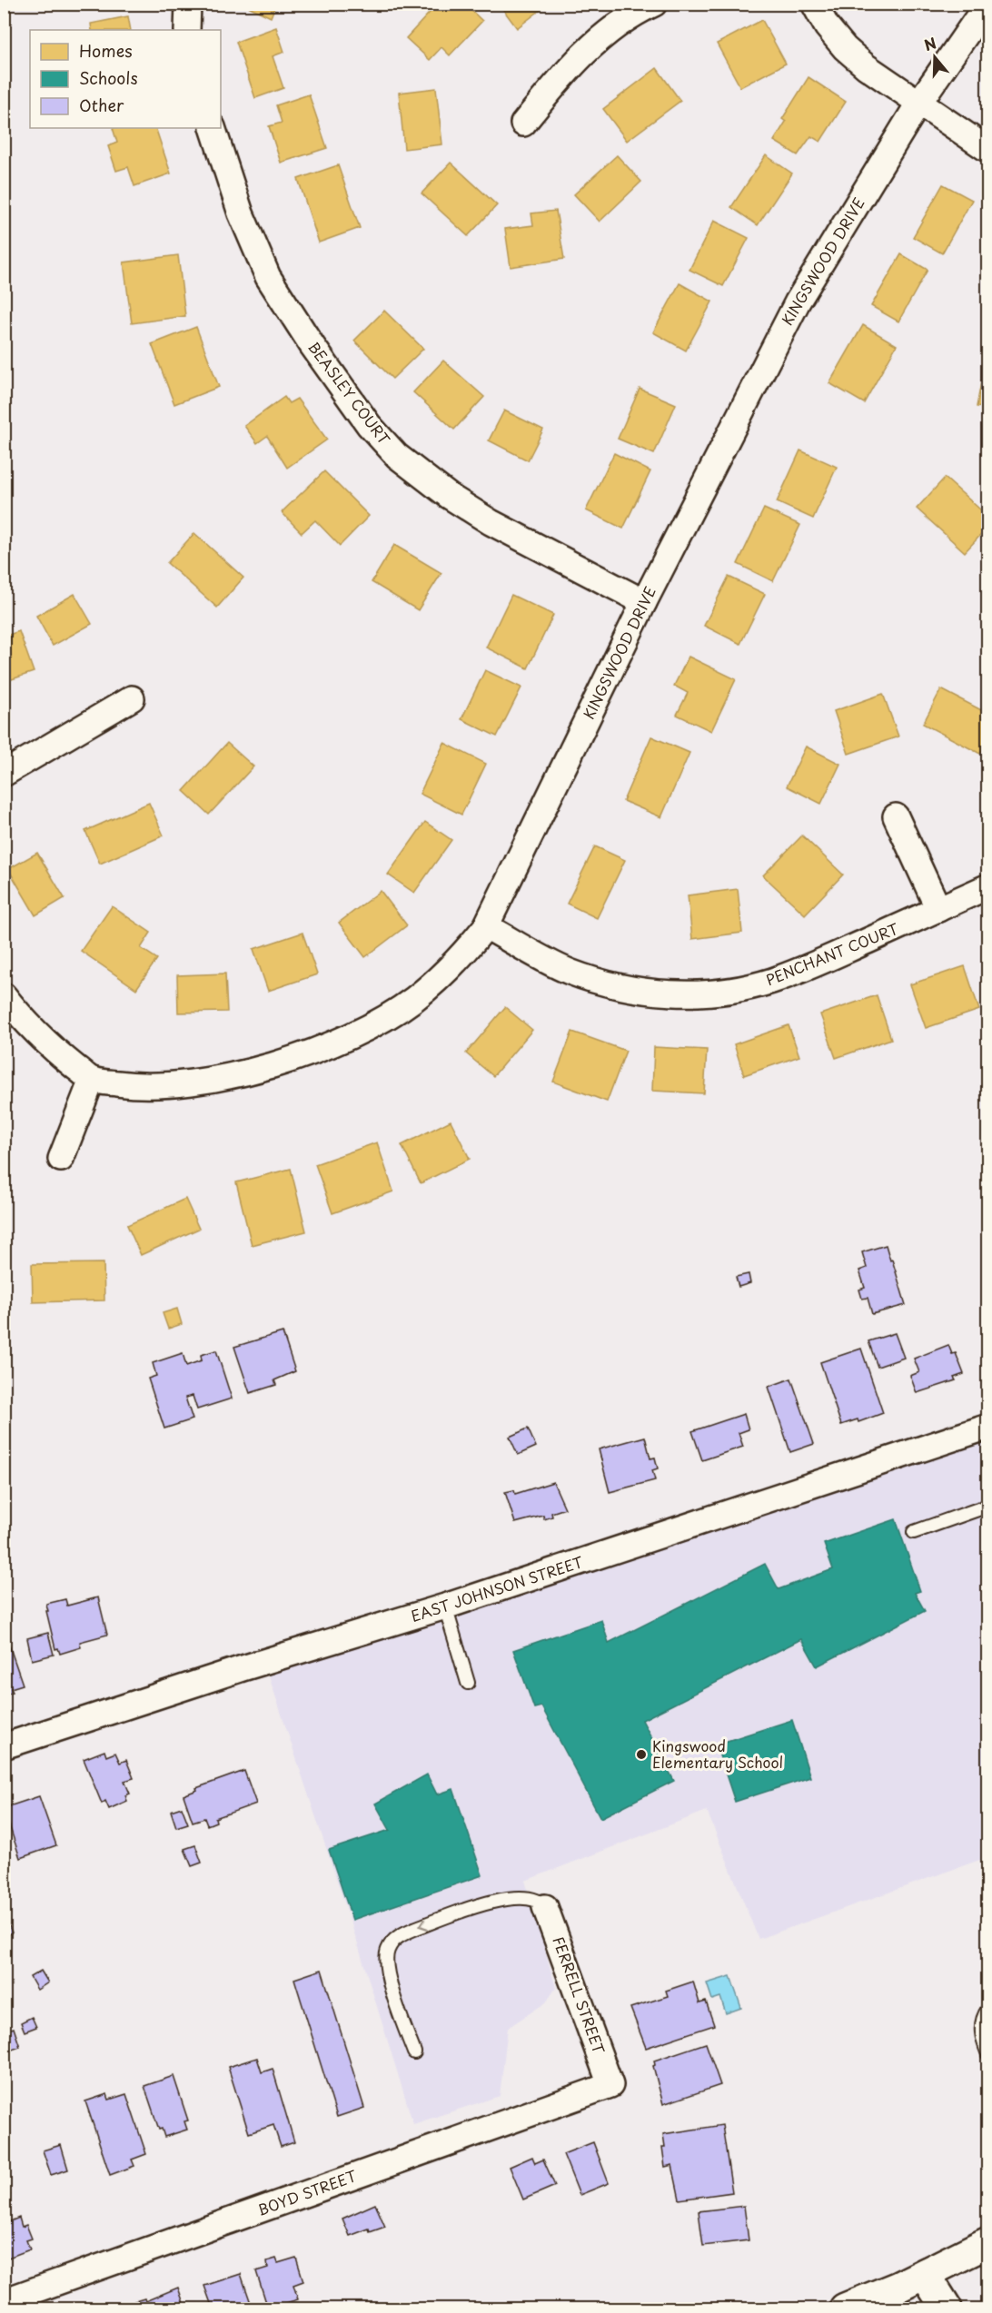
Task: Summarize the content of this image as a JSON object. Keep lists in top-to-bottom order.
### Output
{
  "streets": {
    "street": [
      "KINGSWOOD DRIVE",
      "BEASLEY COURT",
      "PENCHANT COURT",
      "EAST JOHNSON STREET",
      "FERRELL STREET",
      "BOYD STREET"
    ]
  },
  "crossings": [
    ["KINGSWOOD DRIVE", "BEASLEY COURT"],
    ["KINGSWOOD DRIVE", "PENCHANT COURT"],
    ["FERRELL STREET", "BOYD STREET"]
  ],
  "places": ["Kingswood Elementary School"],
  "legend": ["Homes", "Schools", "Other"],
  "north": "top"
}
